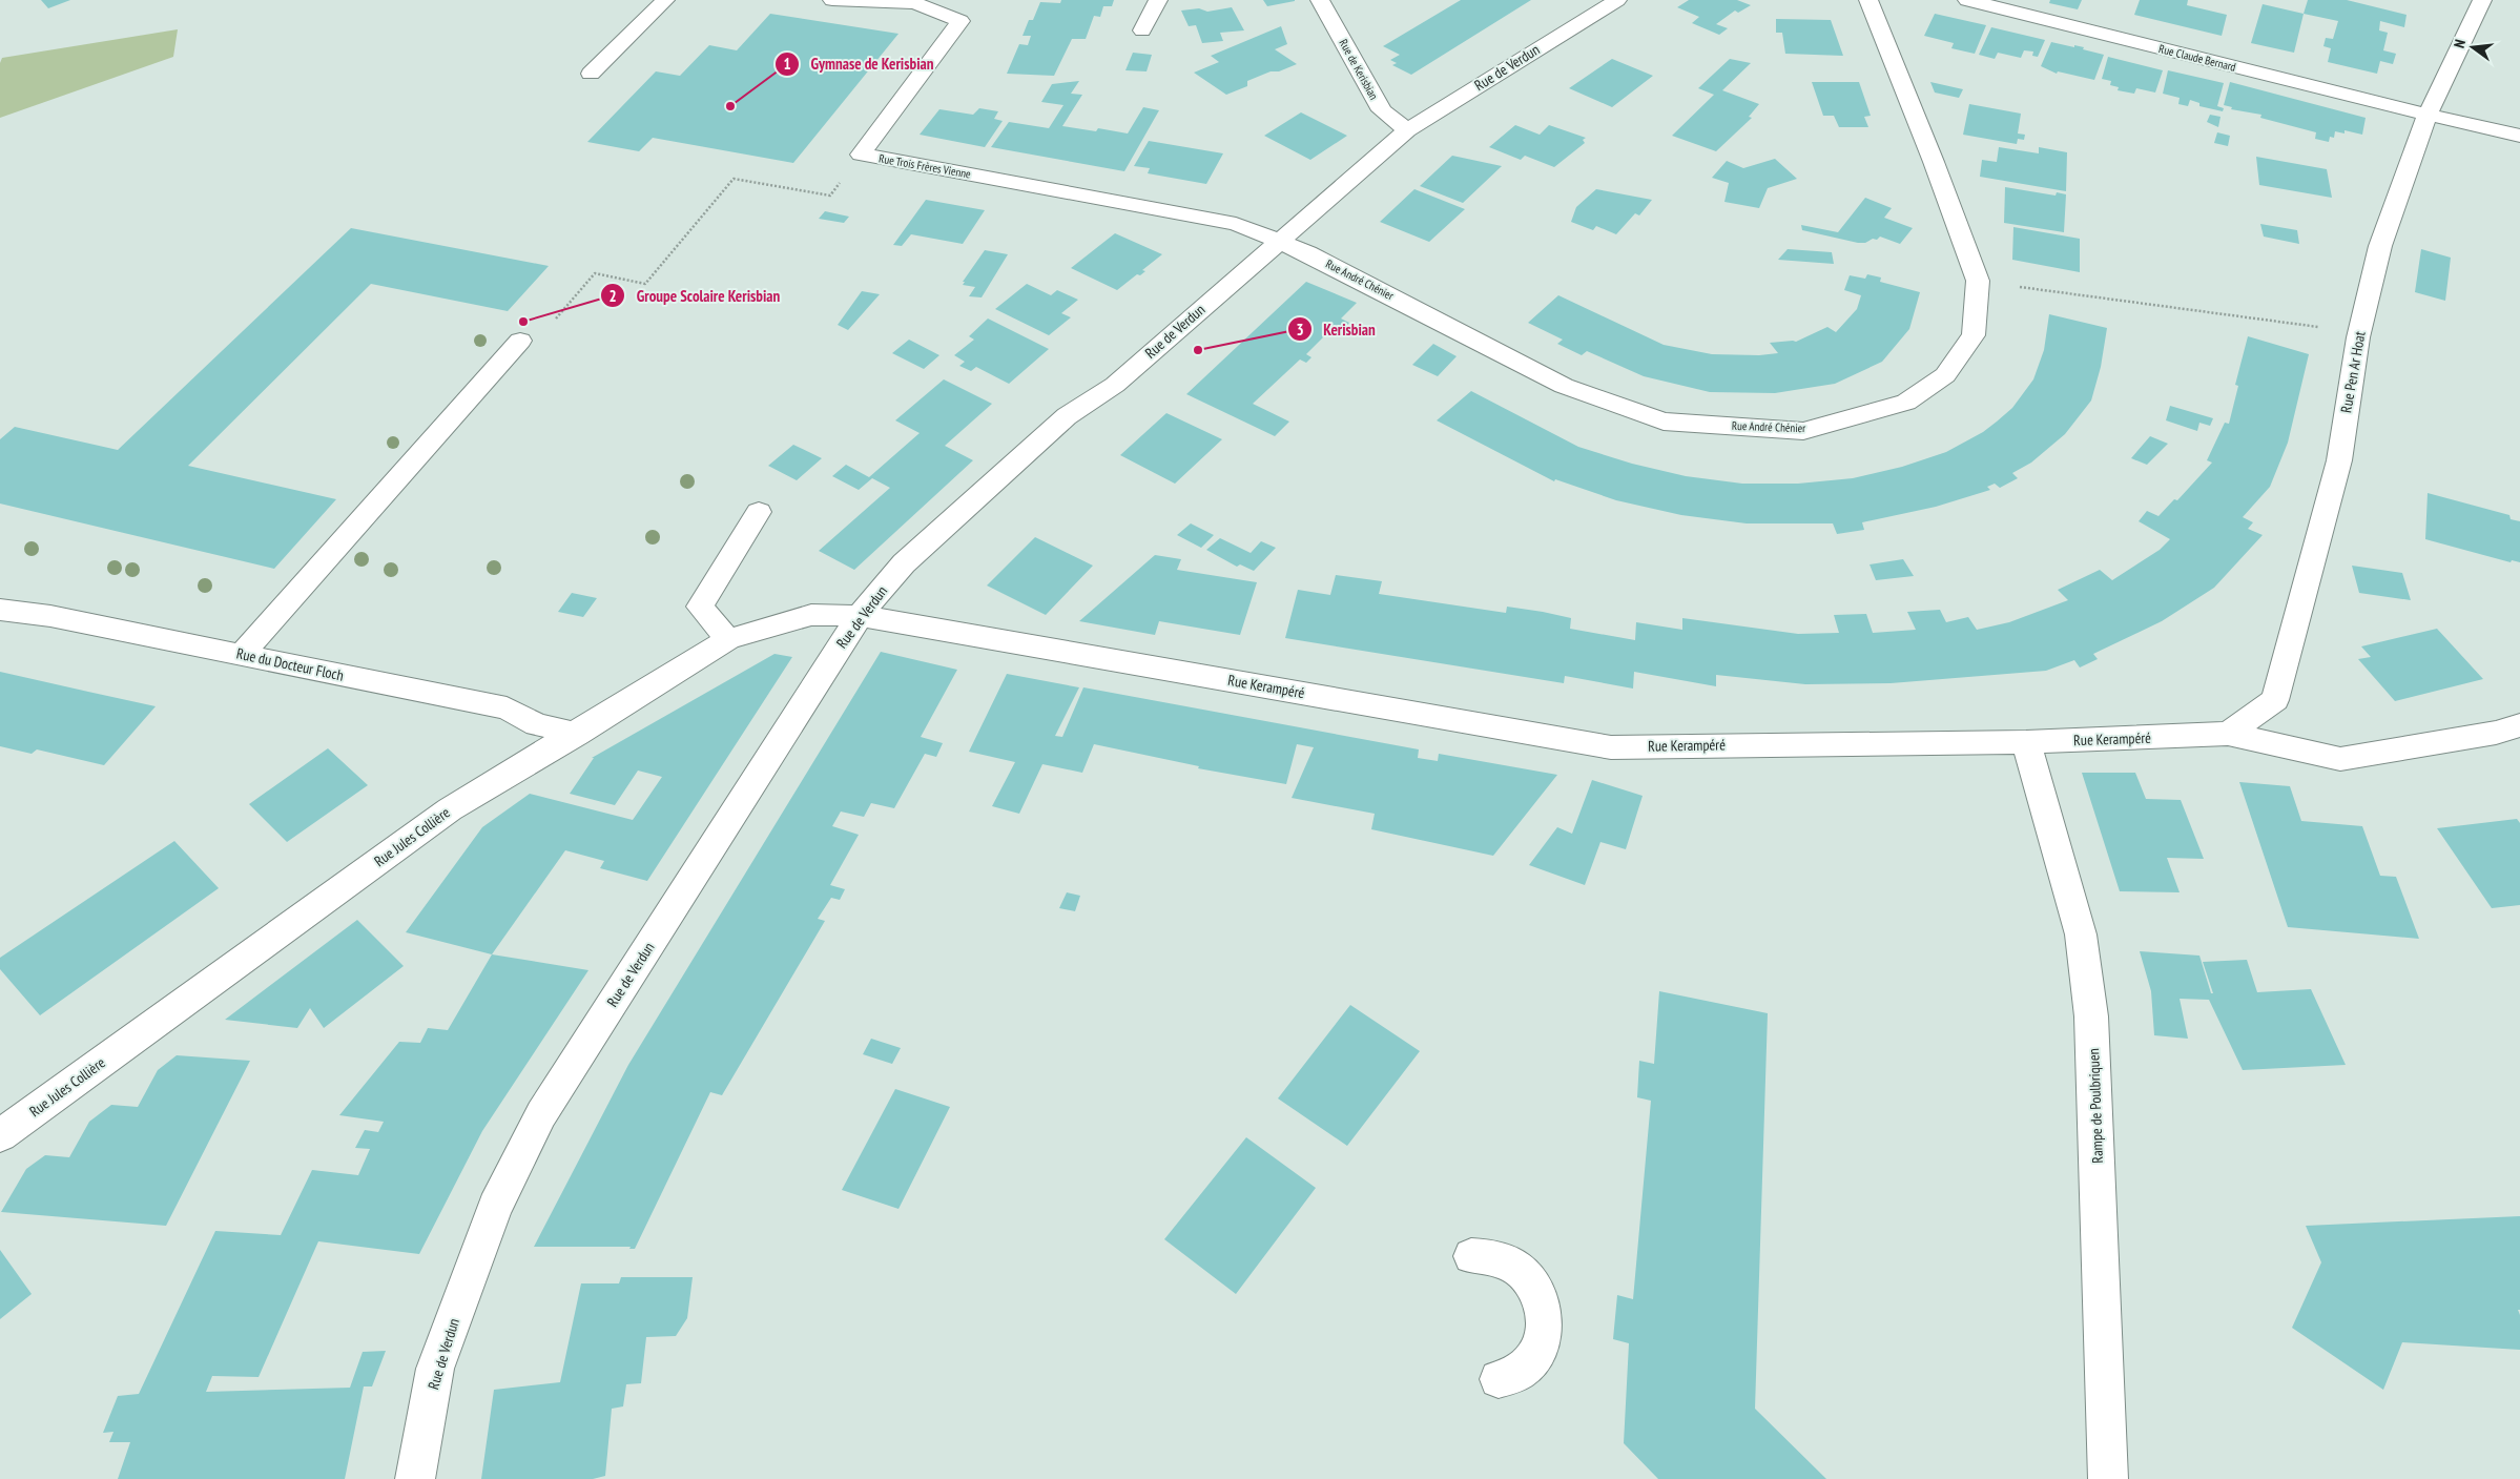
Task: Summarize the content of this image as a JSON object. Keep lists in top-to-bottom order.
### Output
{
  "streets": {
    "street": [
      "Rue Claude Bernard",
      "Rue de Verdun",
      "Rue de Kerisbian",
      "Rue Trois Frères Vienne",
      "Rue André Chénier",
      "Rue Pen Ar Hoat",
      "Rue du Docteur Floch",
      "Rue Kerampéré",
      "Rue Jules Collière",
      "Rampe de Poulbriquen"
    ]
  },
  "crossings": [
    ["Rue Claude Bernard", "Rue Pen Ar Hoat"],
    ["Rue de Verdun", "Rue de Kerisbian"],
    ["Rue de Verdun", "Rue Trois Frères Vienne"],
    ["Rue de Verdun", "Rue André Chénier"],
    ["Rue de Verdun", "Rue Kerampéré"],
    ["Rue de Verdun", "Rue Jules Collière"],
    ["Rue Trois Frères Vienne", "Rue André Chénier"],
    ["Rue Pen Ar Hoat", "Rue Kerampéré"],
    ["Rue du Docteur Floch", "Rue Jules Collière"],
    ["Rue Kerampéré", "Rue Jules Collière"],
    ["Rue Kerampéré", "Rampe de Poulbriquen"]
  ],
  "places": ["Gymnase de Kerisbian", "Groupe Scolaire Kerisbian", "Kerisbian"],
  "north": "left"
}
